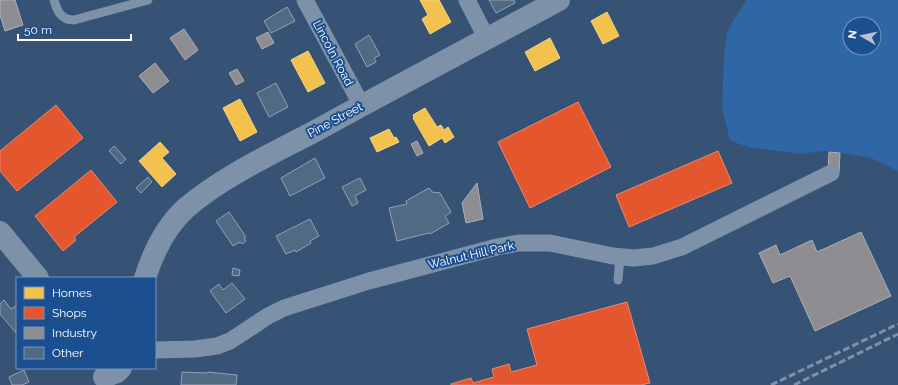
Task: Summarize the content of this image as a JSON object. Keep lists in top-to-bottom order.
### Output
{
  "streets": {
    "street": ["Lincoln Road", "Pine Street", "Walnut Hill Park"]
  },
  "crossings": [
    ["Lincoln Road", "Pine Street"]
  ],
  "legend": [
    "Homes",
    "Shops",
    "Industry",
    "Other"
  ],
  "scale_bar": "50 m",
  "north": "left"
}
